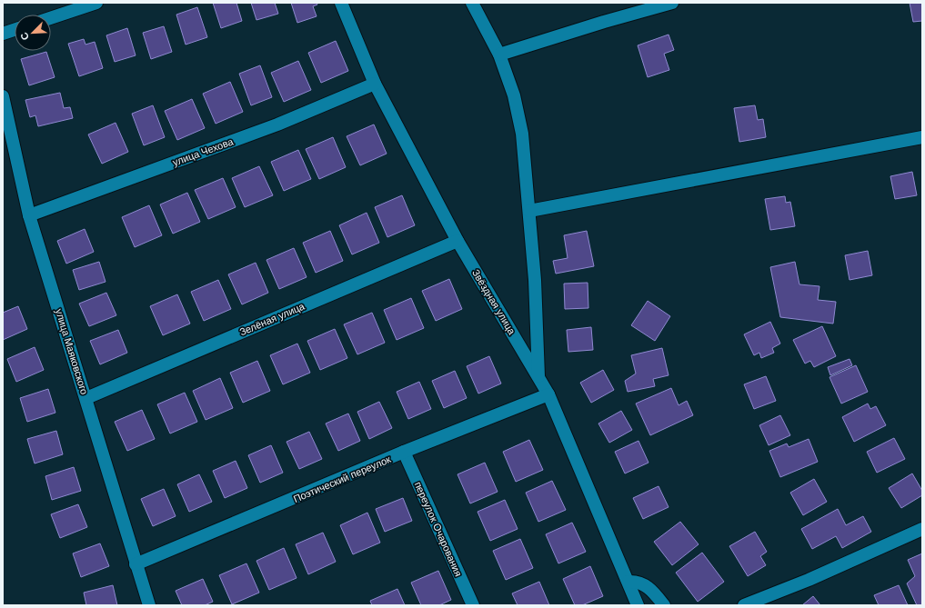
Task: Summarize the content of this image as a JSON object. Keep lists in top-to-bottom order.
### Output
{
  "streets": {
    "street": [
      "улица Чехова",
      "Звёздная улица",
      "Зелёная улица",
      "улица Маяковского",
      "Поэтический переулок",
      "переулок Очарования"
    ]
  },
  "crossings": [
    ["улица Чехова", "Звёздная улица"],
    ["улица Чехова", "улица Маяковского"],
    ["Звёздная улица", "Зелёная улица"],
    ["Звёздная улица", "Поэтический переулок"],
    ["Зелёная улица", "улица Маяковского"],
    ["улица Маяковского", "Поэтический переулок"],
    ["Поэтический переулок", "переулок Очарования"]
  ],
  "north": "bottom left"
}
